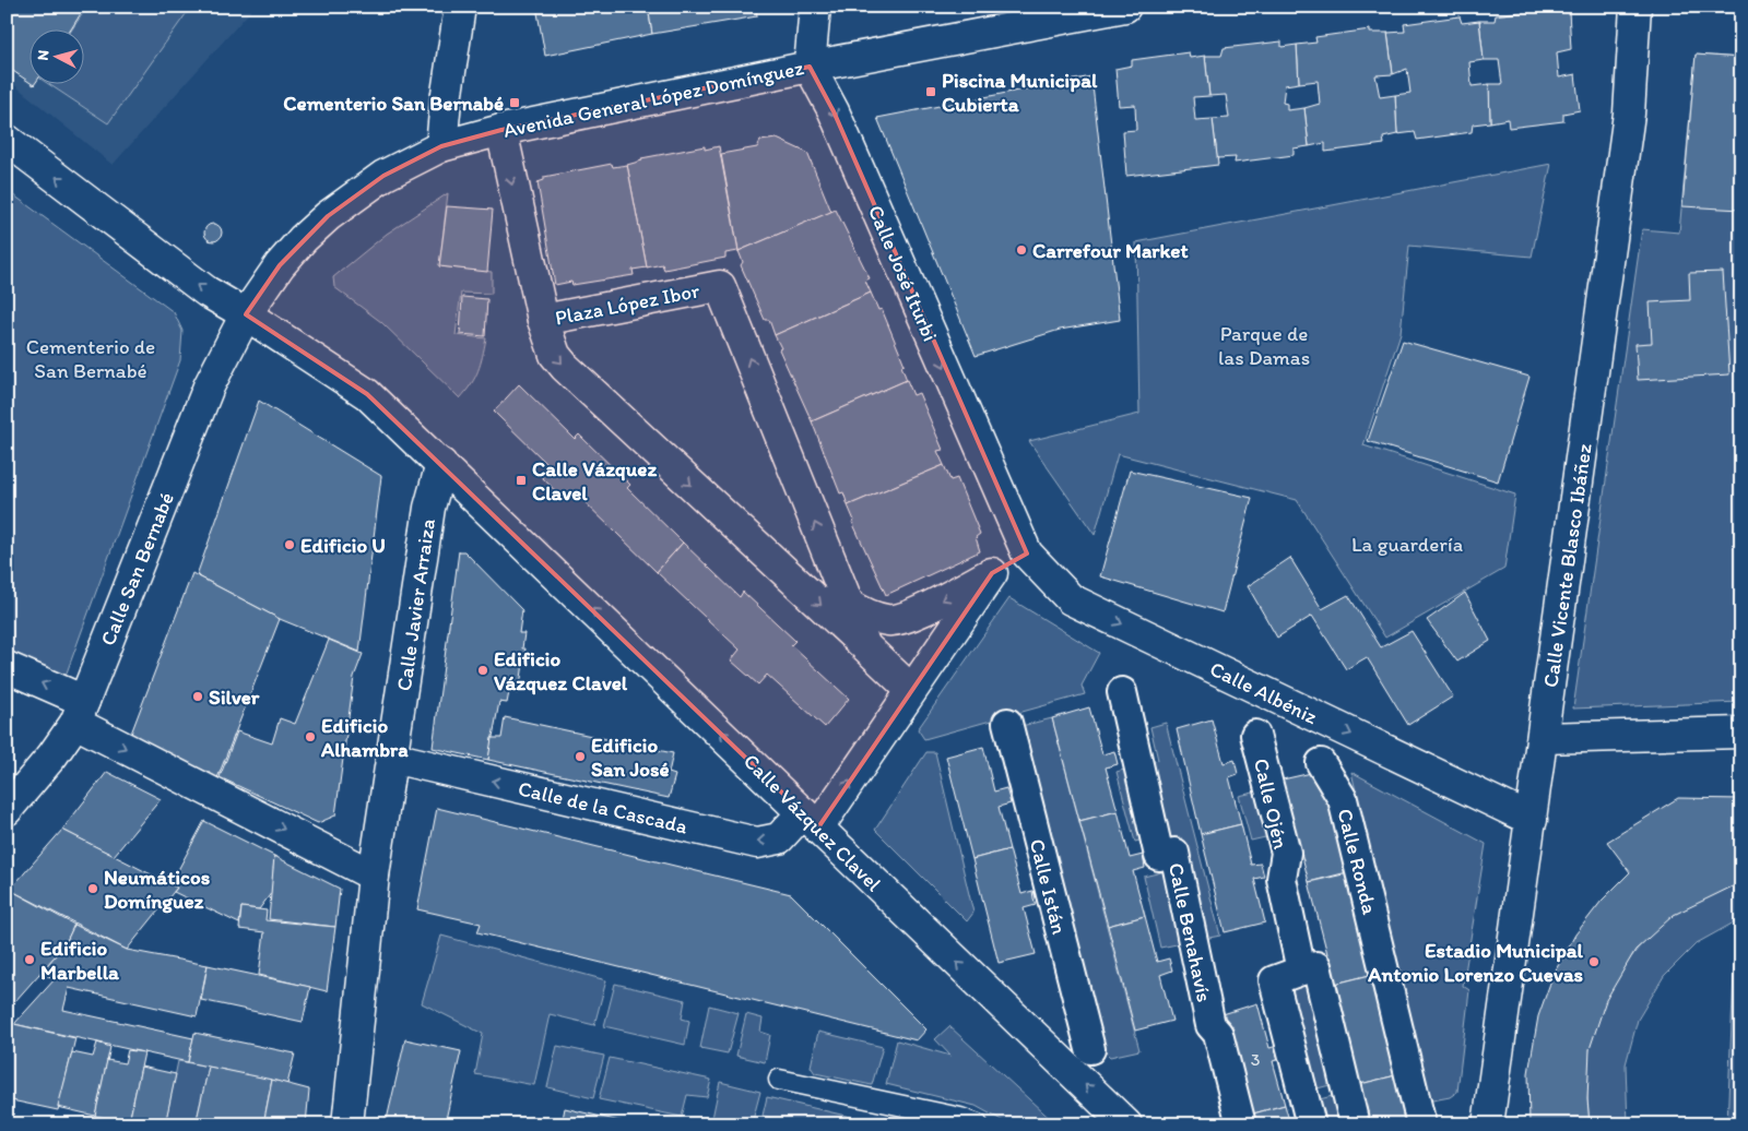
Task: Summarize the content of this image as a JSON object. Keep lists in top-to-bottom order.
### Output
{
  "streets": {
    "street": [
      "Avenida General López Domínguez",
      "Calle José Iturbi",
      "Plaza López Ibor",
      "Calle Vicente Blasco Ibáñez",
      "Calle San Bernabé",
      "Calle Javier Arraiza",
      "Calle Albéniz",
      "Calle Ojén",
      "Calle de la Cascada",
      "Calle Vázquez Clavel",
      "Calle Ronda",
      "Calle Istán",
      "Calle Benahavís"
    ]
  },
  "crossings": [
    ["Avenida General López Domínguez", "Calle José Iturbi"],
    ["Avenida General López Domínguez", "Calle San Bernabé"],
    ["Avenida General López Domínguez", "Calle Vázquez Clavel"],
    ["Calle José Iturbi", "Calle Albéniz"],
    ["Plaza López Ibor", "Calle de la Cascada"],
    ["Calle Vicente Blasco Ibáñez", "Calle Albéniz"],
    ["Calle San Bernabé", "Calle Vázquez Clavel"],
    ["Calle Javier Arraiza", "Calle de la Cascada"],
    ["Calle Javier Arraiza", "Calle Vázquez Clavel"],
    ["Calle de la Cascada", "Calle Vázquez Clavel"]
  ],
  "one_way": ["Calle José Iturbi", "Calle Albéniz", "Calle Vázquez Clavel"],
  "parks": ["Parque de las Damas", "Cementerio de San Bernabé", "La guardería"],
  "places": {
    "transit": ["Piscina Municipal Cubierta", "Cementerio San Bernabé", "Calle Vázquez Clavel"],
    "other": [
      "Carrefour Market",
      "Edificio U",
      "Edificio Vázquez Clavel",
      "Silver",
      "Edificio Alhambra",
      "Edificio San José",
      "Neumáticos Domínguez",
      "Edificio Marbella",
      "Estadio Municipal Antonio Lorenzo Cuevas"
    ]
  },
  "house_numbers": ["3"],
  "north": "left"
}
